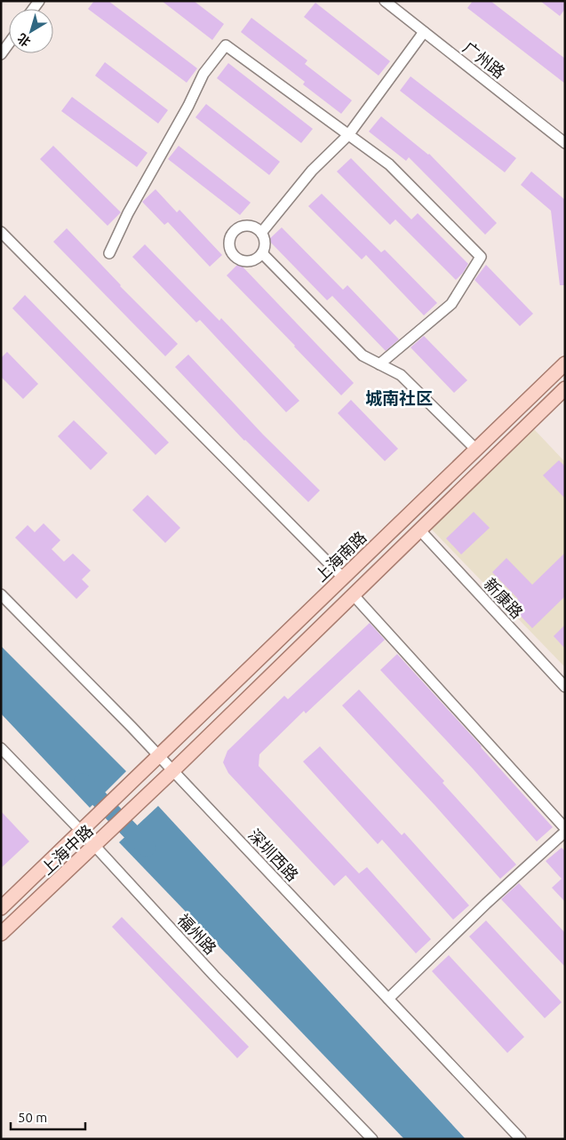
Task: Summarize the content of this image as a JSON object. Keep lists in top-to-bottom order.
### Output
{
  "streets": {
    "main road": ["上海南路", "上海中路"],
    "street": [
      "广州路",
      "新康路",
      "深圳西路",
      "福州路"
    ]
  },
  "crossings": [
    ["上海南路", "上海中路"],
    ["上海南路", "深圳西路"],
    ["上海中路", "深圳西路"],
    ["上海中路", "福州路"]
  ],
  "districts": ["城南社区"],
  "scale_bar": "50 m",
  "north": "bottom left"
}
